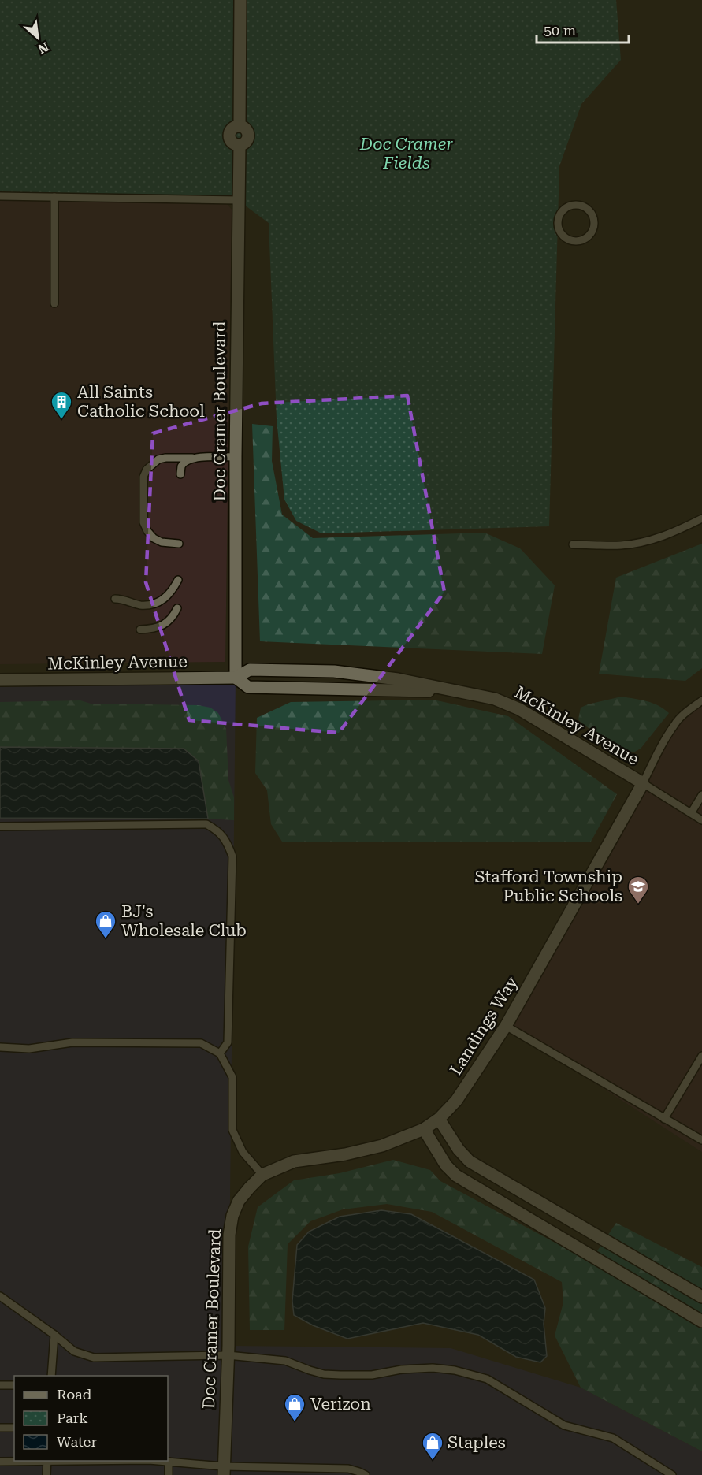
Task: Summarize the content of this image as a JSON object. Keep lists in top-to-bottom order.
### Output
{
  "streets": {
    "street": ["Doc Cramer Boulevard", "McKinley Avenue", "Landings Way"]
  },
  "crossings": [
    ["Doc Cramer Boulevard", "McKinley Avenue"],
    ["Doc Cramer Boulevard", "Landings Way"],
    ["McKinley Avenue", "Landings Way"]
  ],
  "parks": ["Doc Cramer Fields"],
  "places": {
    "building": ["All Saints Catholic School"],
    "school or university": ["Stafford Township Public Schools"],
    "shop": ["BJ's Wholesale Club", "Verizon", "Staples"]
  },
  "legend": ["Road", "Park", "Water"],
  "scale_bar": "50 m",
  "north": "bottom right"
}
